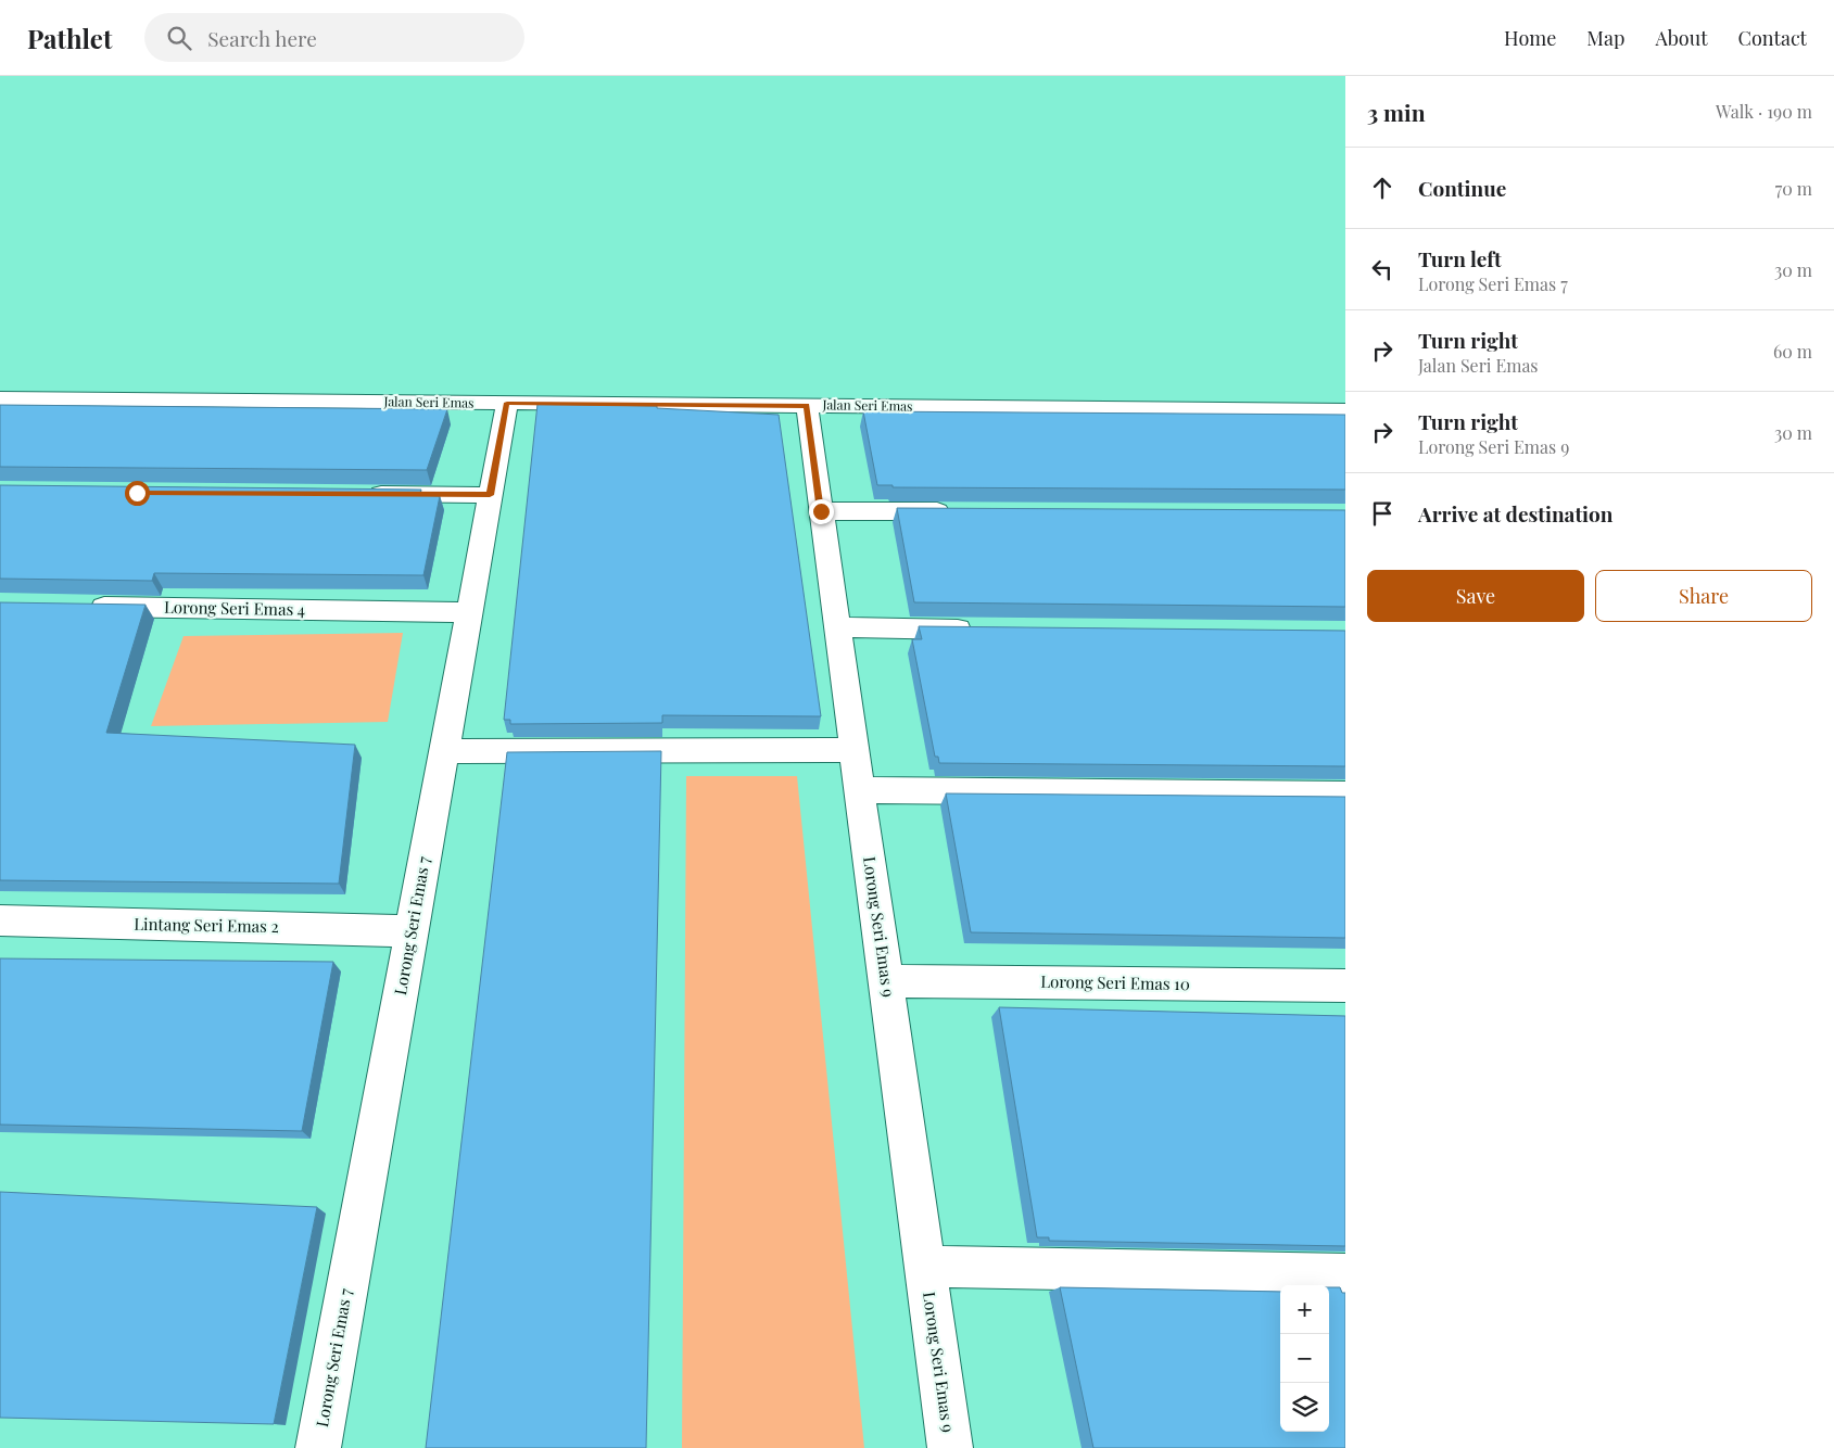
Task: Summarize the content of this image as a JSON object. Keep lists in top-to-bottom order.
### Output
{
  "streets": {
    "street": [
      "Jalan Seri Emas",
      "Lorong Seri Emas 4",
      "Lintang Seri Emas 2",
      "Lorong Seri Emas 7",
      "Lorong Seri Emas 9",
      "Lorong Seri Emas 10"
    ]
  },
  "crossings": [
    ["Jalan Seri Emas", "Lorong Seri Emas 7"],
    ["Jalan Seri Emas", "Lorong Seri Emas 9"],
    ["Lorong Seri Emas 4", "Lorong Seri Emas 7"],
    ["Lintang Seri Emas 2", "Lorong Seri Emas 7"],
    ["Lorong Seri Emas 9", "Lorong Seri Emas 10"]
  ],
  "page": {
    "header": "Pathlet",
    "search": "Search here",
    "nav": [
      "Home",
      "Map",
      "About",
      "Contact"
    ],
    "heading": ["3 min", "Walk · 190 m"],
    "list": [
      ["Continue", "70 m"],
      ["Turn left", "Lorong Seri Emas 7", "30 m"],
      ["Turn right", "Jalan Seri Emas", "60 m"],
      ["Turn right", "Lorong Seri Emas 9", "30 m"],
      "Arrive at destination"
    ],
    "buttons": ["Save", "Share"],
    "map_buttons": ["+", "−"]
  }
}
